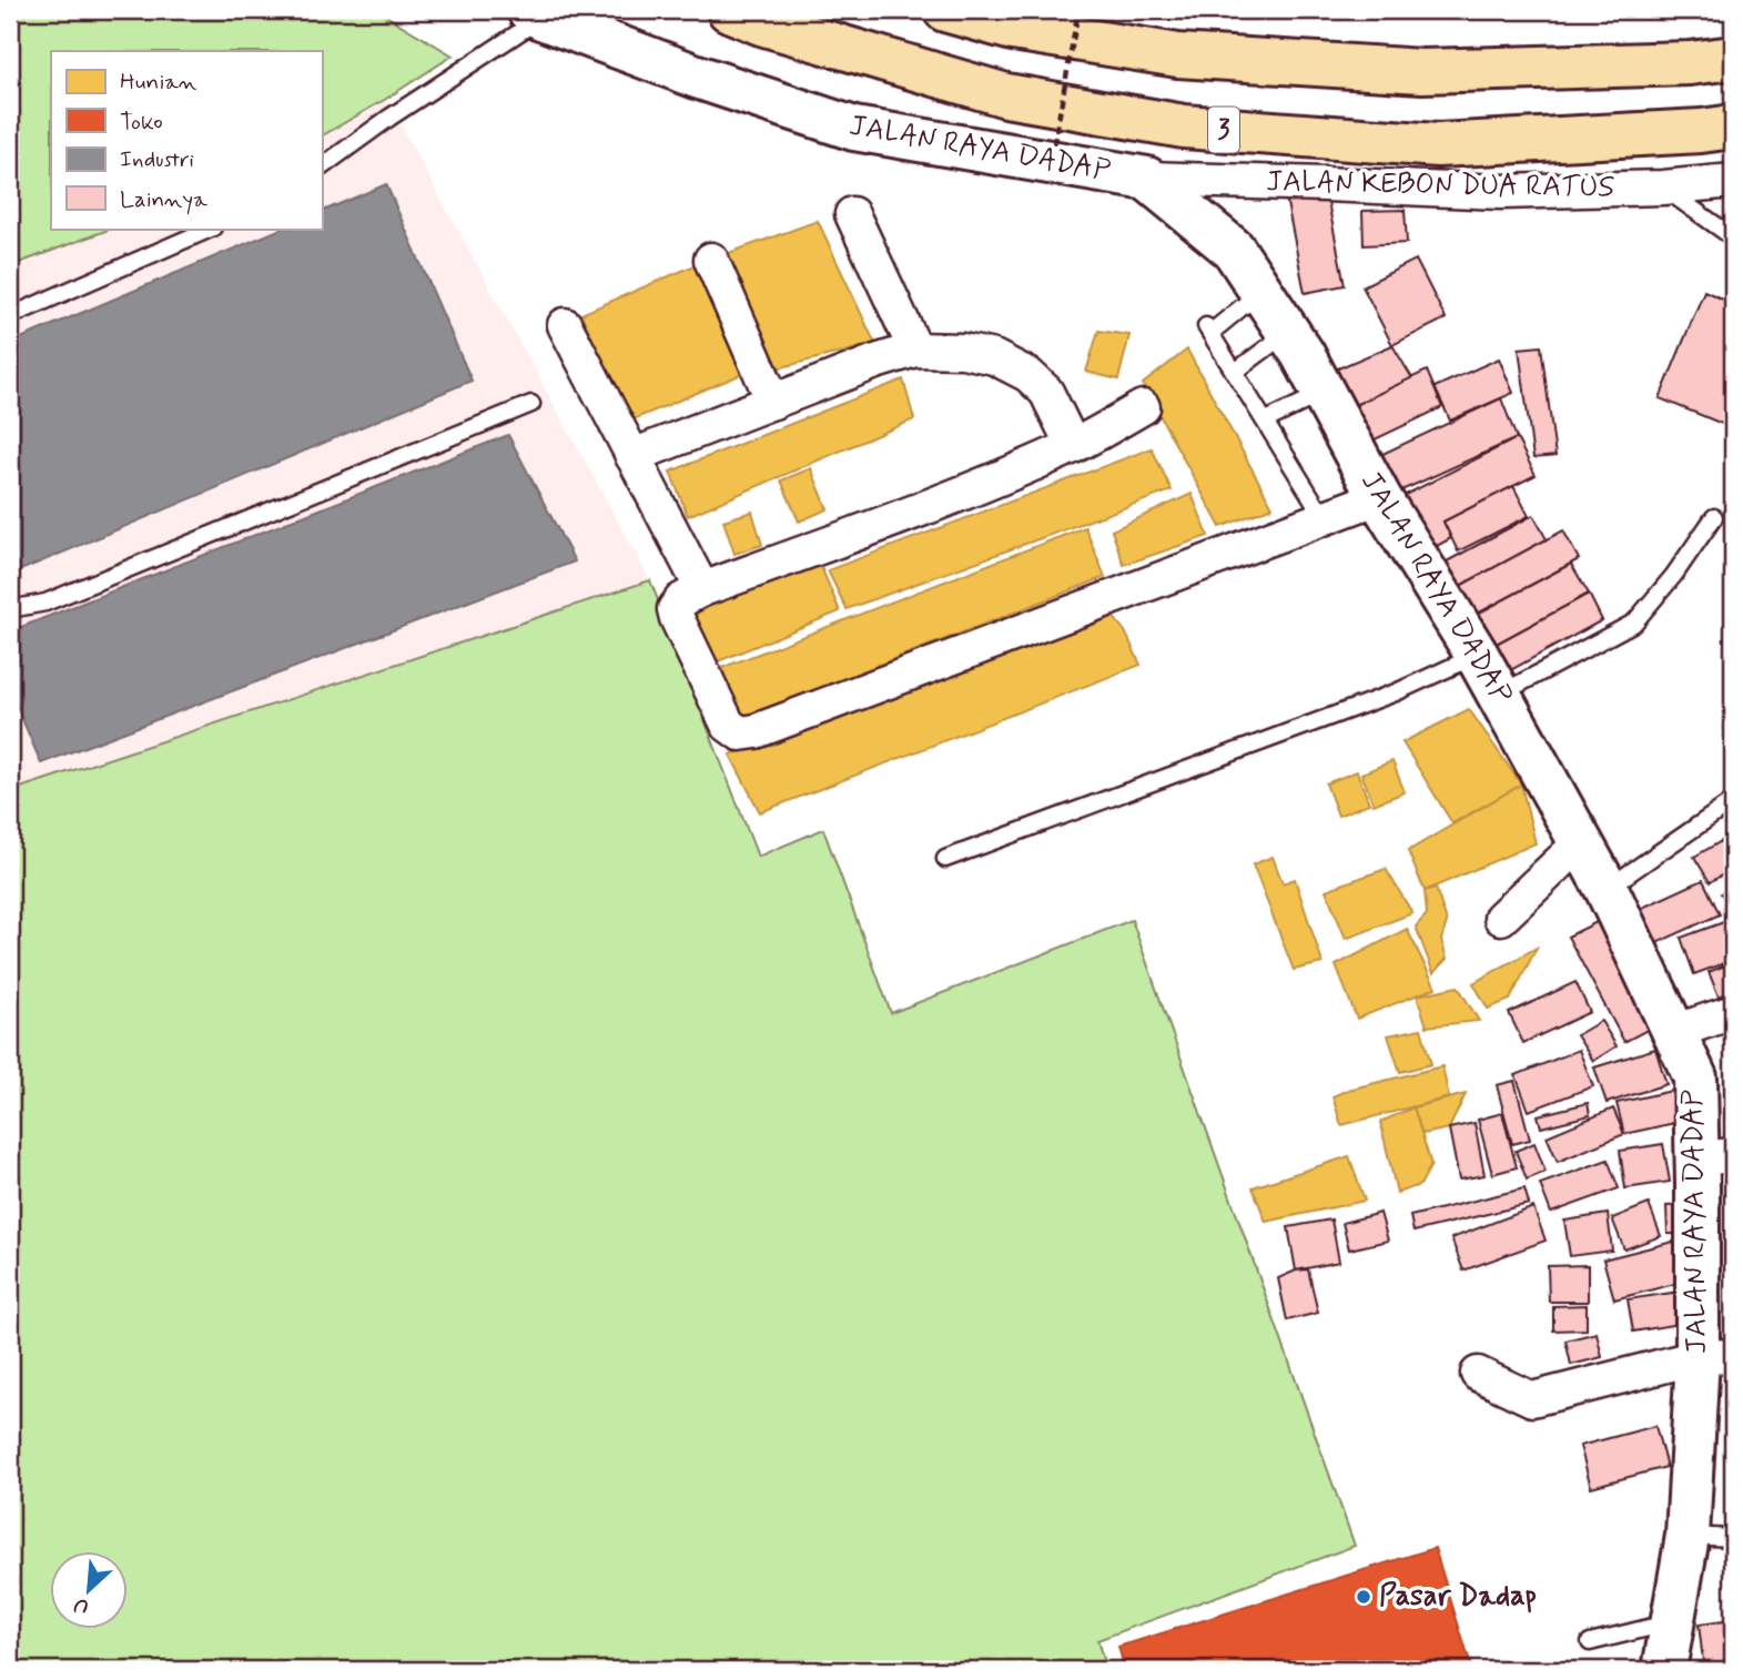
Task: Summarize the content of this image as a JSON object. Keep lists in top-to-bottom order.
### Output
{
  "streets": {
    "highway": ["3"],
    "main road": ["JALAN RAYA DADAP"],
    "street": ["JALAN KEBON DUA RATUS"]
  },
  "crossings": [
    ["JALAN RAYA DADAP", "JALAN KEBON DUA RATUS"]
  ],
  "places": ["Pasar Dadap"],
  "legend": [
    "Hunian",
    "Toko",
    "Industri",
    "Lainnya"
  ],
  "north": "bottom left"
}
